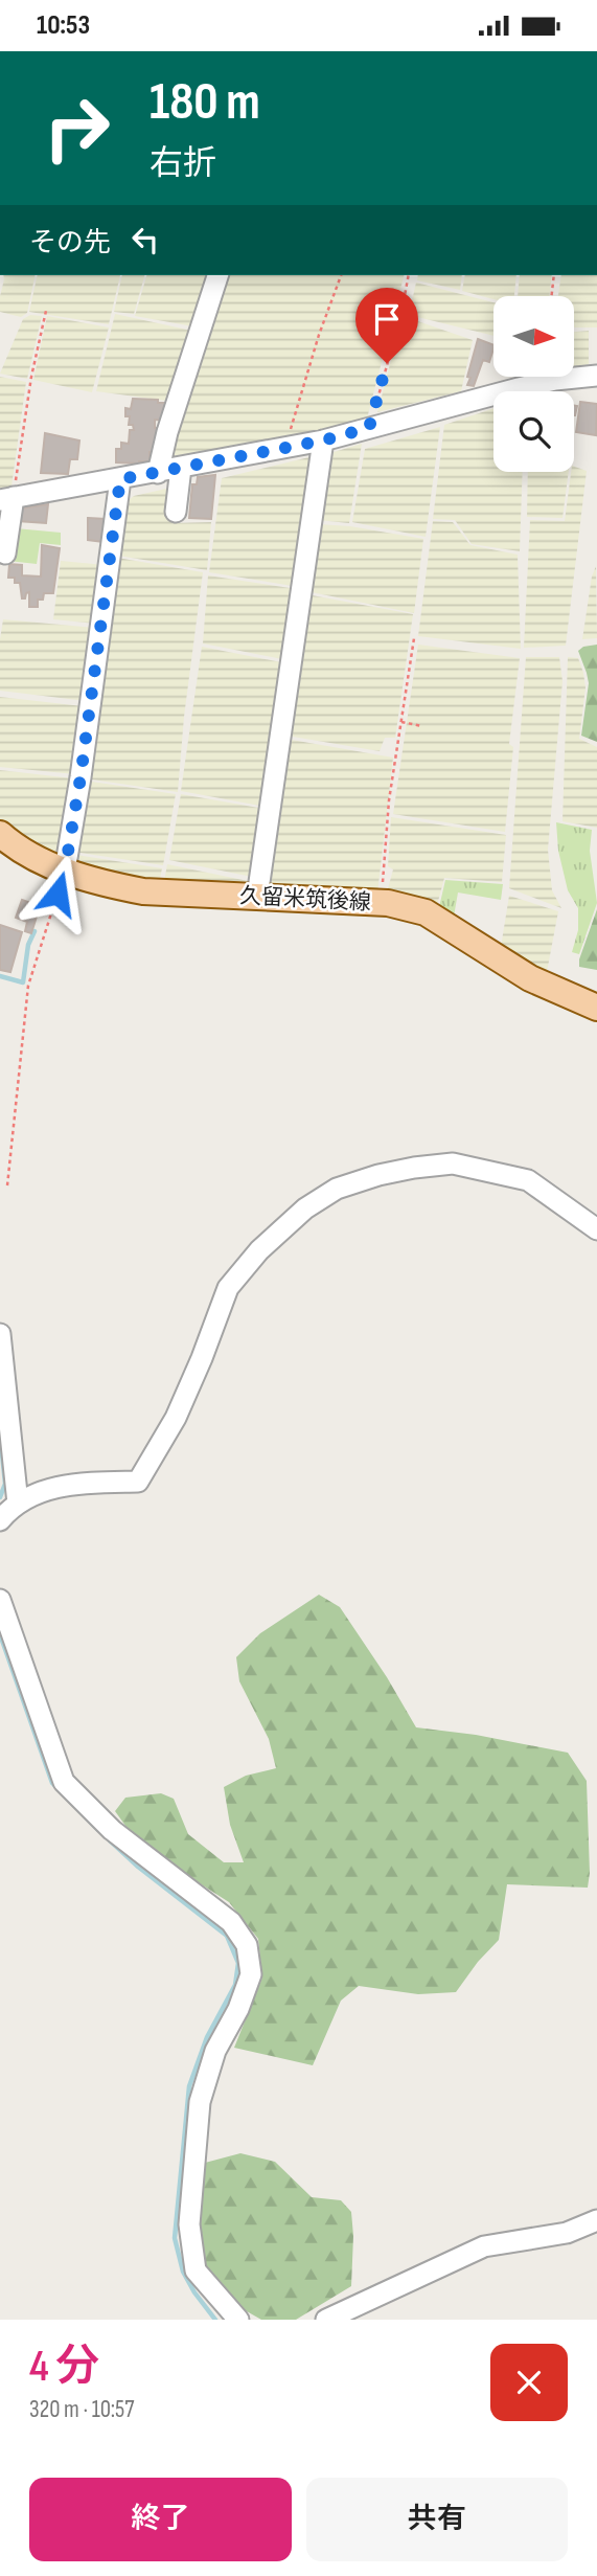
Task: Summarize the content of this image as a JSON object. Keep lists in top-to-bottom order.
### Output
{
  "streets": {
    "main road": ["久留米筑後線"]
  },
  "north": "right",
  "page": {
    "status": "10:53",
    "turn": ["180 m", "右折"],
    "then": "その先",
    "heading": ["4 分", "320 m · 10:57"],
    "buttons": ["終了", "共有"]
  }
}
